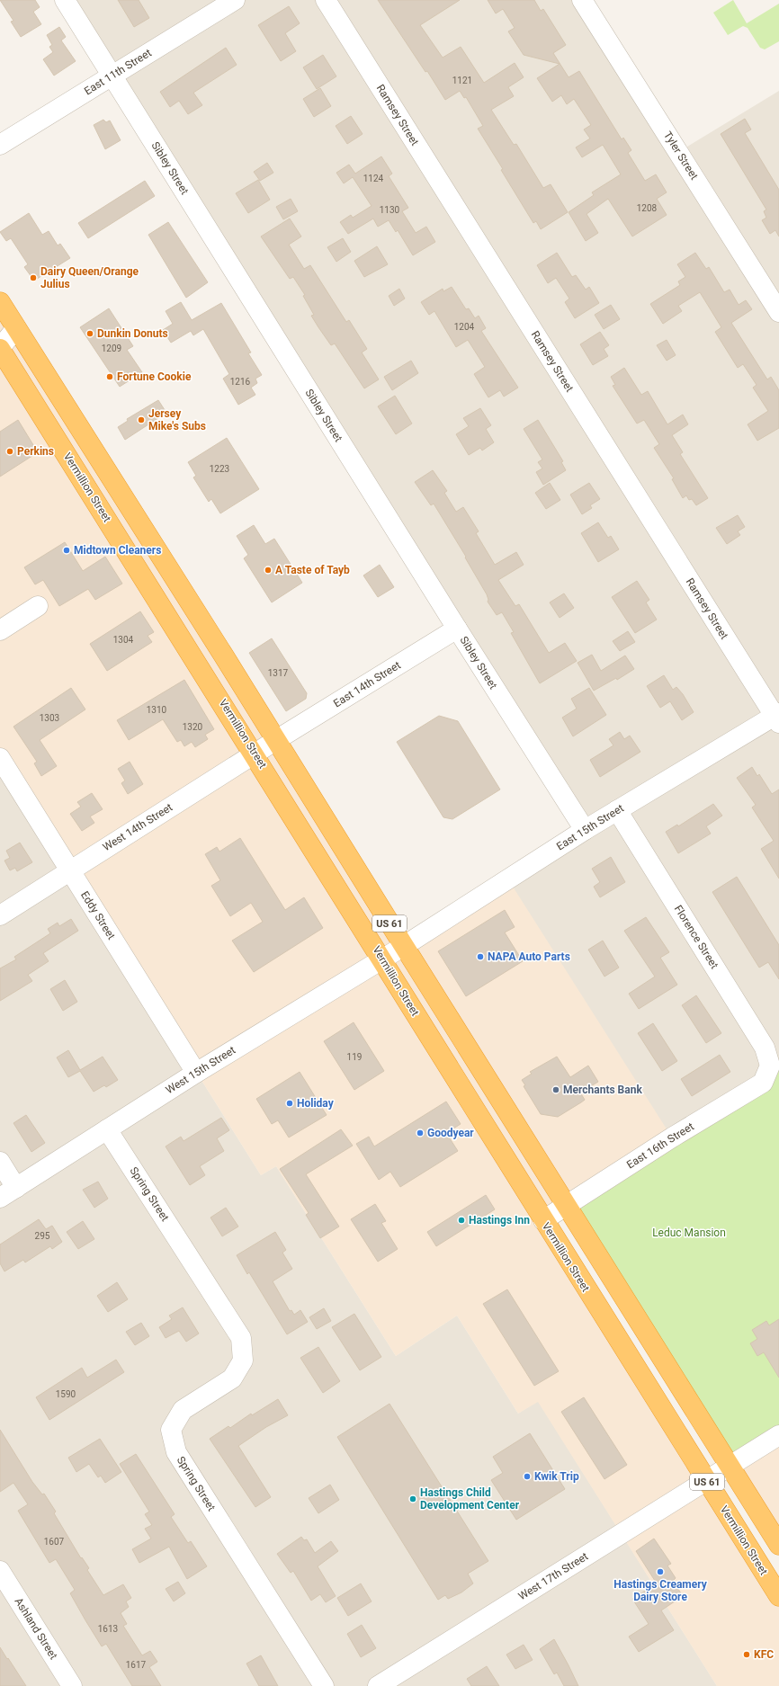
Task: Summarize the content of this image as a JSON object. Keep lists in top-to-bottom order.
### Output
{
  "streets": {
    "highway": ["Vermillion Street", "US 61"],
    "street": [
      "East 11th Street",
      "Ramsey Street",
      "Tyler Street",
      "Sibley Street",
      "East 14th Street",
      "West 14th Street",
      "East 15th Street",
      "Eddy Street",
      "Florence Street",
      "West 15th Street",
      "East 16th Street",
      "Spring Street",
      "West 17th Street",
      "Ashland Street"
    ]
  },
  "crossings": [
    ["East 11th Street", "Sibley Street"],
    ["Ramsey Street", "East 15th Street"],
    ["Sibley Street", "East 14th Street"],
    ["Sibley Street", "East 15th Street"],
    ["Vermillion Street", "West 14th Street"],
    ["Vermillion Street", "West 15th Street"],
    ["Vermillion Street", "East 16th Street"],
    ["Vermillion Street", "West 17th Street"],
    ["East 14th Street", "West 14th Street"],
    ["East 14th Street", "US 61"],
    ["West 14th Street", "Eddy Street"],
    ["West 14th Street", "US 61"],
    ["East 15th Street", "US 61"],
    ["East 15th Street", "Florence Street"],
    ["East 15th Street", "West 15th Street"],
    ["Eddy Street", "West 15th Street"],
    ["US 61", "West 15th Street"],
    ["US 61", "East 16th Street"],
    ["US 61", "West 17th Street"],
    ["Florence Street", "East 16th Street"],
    ["West 15th Street", "Spring Street"]
  ],
  "parks": ["Leduc Mansion"],
  "places": [
    "Dairy Queen/Orange Julius",
    "Dunkin Donuts",
    "Fortune Cookie",
    "Jersey Mike's Subs",
    "Perkins",
    "Midtown Cleaners",
    "A Taste of Tayb",
    "NAPA Auto Parts",
    "Merchants Bank",
    "Holiday",
    "Goodyear",
    "Hastings Inn",
    "Kwik Trip",
    "Hastings Child Development Center",
    "Hastings Creamery Dairy Store",
    "KFC"
  ],
  "house_numbers": [
    "1121",
    "1124",
    "1208",
    "1130",
    "1204",
    "1209",
    "1216",
    "1223",
    "1304",
    "1317",
    "1310",
    "1303",
    "1320",
    "119",
    "295",
    "1590",
    "1607",
    "1613",
    "1617"
  ]
}
